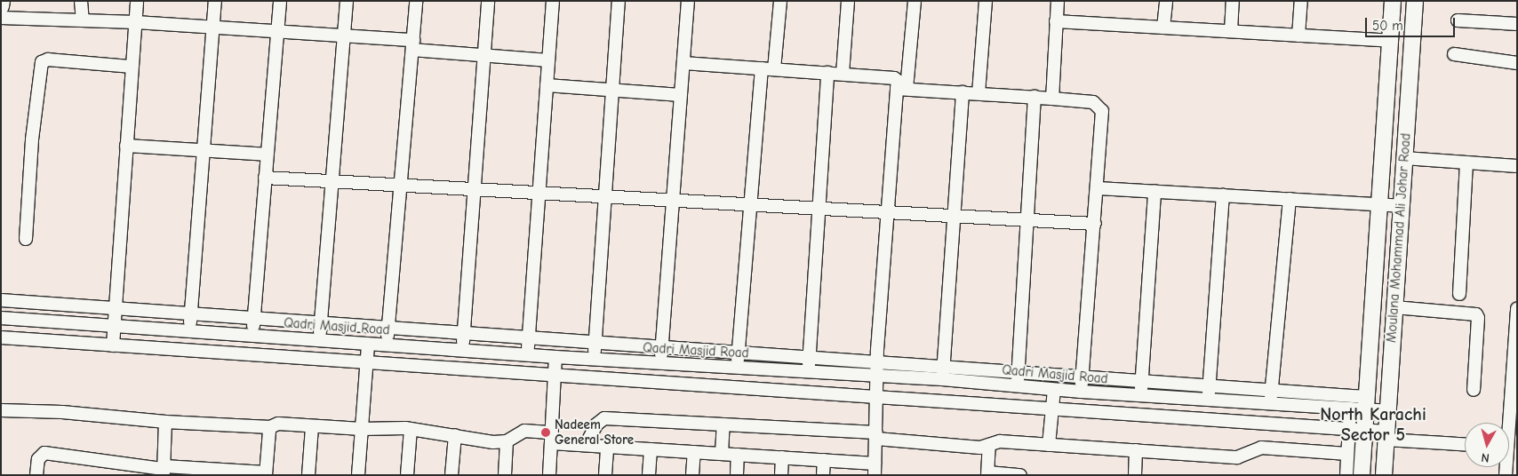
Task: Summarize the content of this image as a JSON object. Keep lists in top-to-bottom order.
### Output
{
  "streets": {
    "main road": ["Moulana Mohammad Ali Johar Road"],
    "street": ["Qadri Masjid Road"]
  },
  "crossings": [
    ["Moulana Mohammad Ali Johar Road", "Qadri Masjid Road"]
  ],
  "districts": ["North Karachi Sector 5"],
  "places": ["Nadeem General Store"],
  "scale_bar": "50 m",
  "north": "bottom"
}
